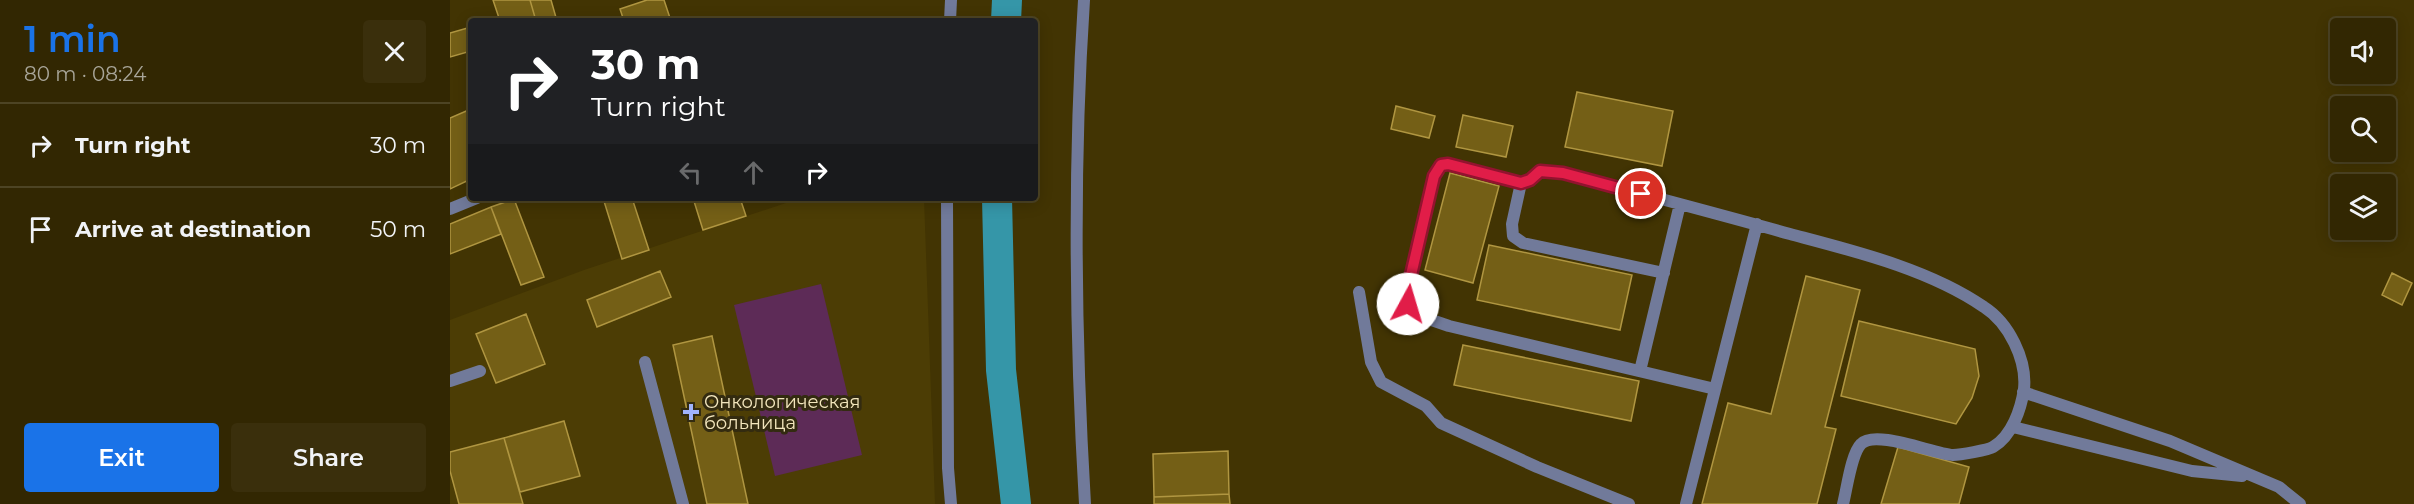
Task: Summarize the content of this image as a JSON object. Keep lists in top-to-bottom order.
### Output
{
  "places": {
    "health": ["Онкологическая больница"]
  },
  "page": {
    "heading": ["1 min", "80 m · 08:24"],
    "turn": ["30 m", "Turn right"],
    "list": [
      {
        "name": "Turn right",
        "value": "30 m"
      },
      {
        "name": "Arrive at destination",
        "value": "50 m"
      }
    ],
    "buttons": ["Exit", "Share"]
  }
}
